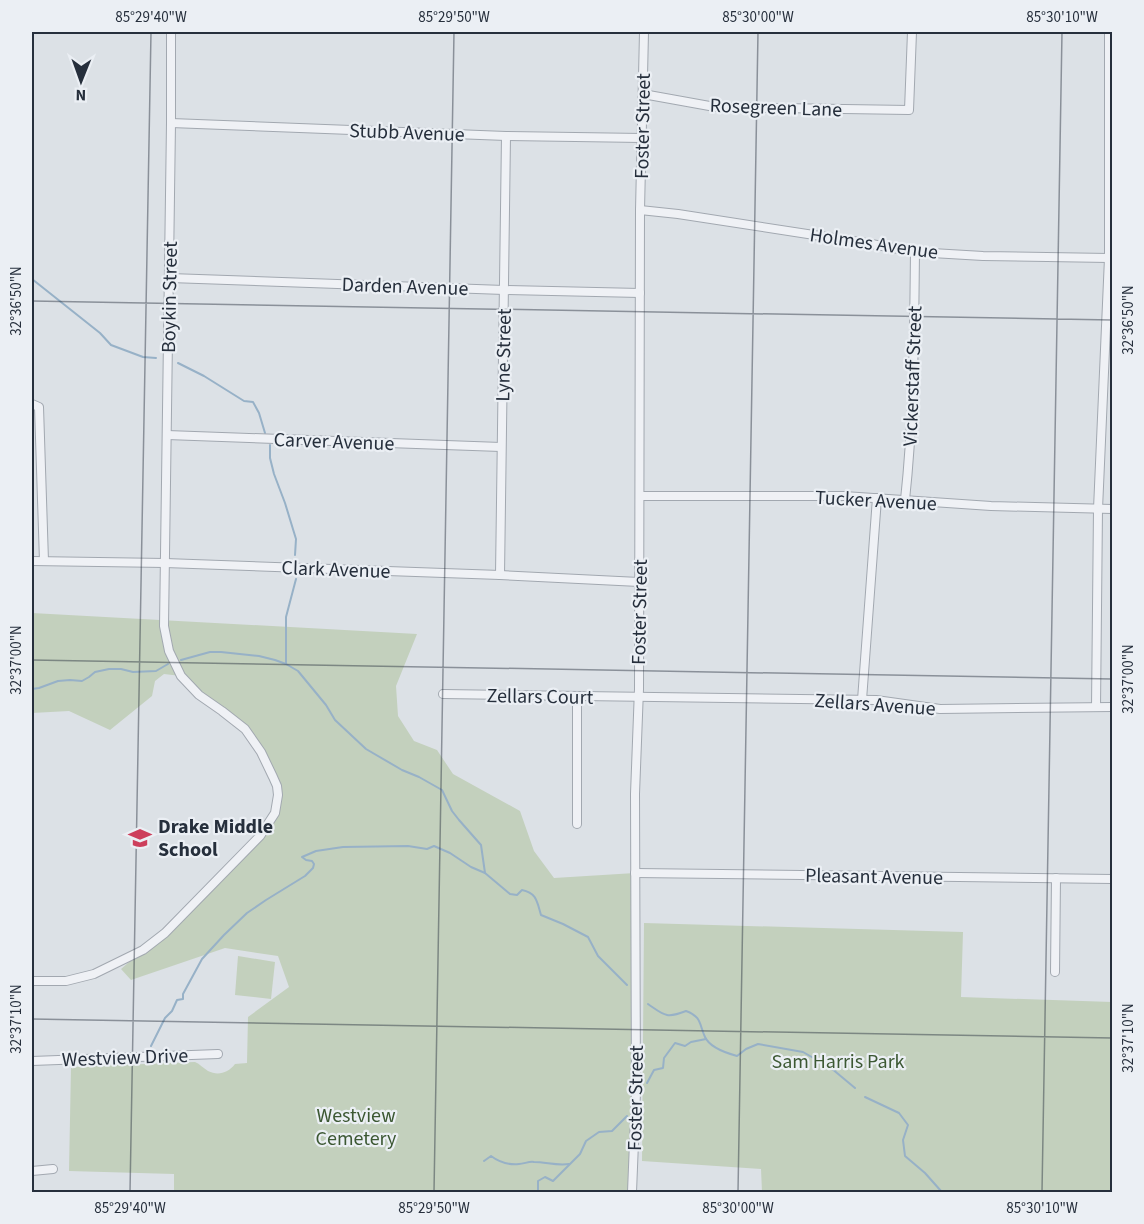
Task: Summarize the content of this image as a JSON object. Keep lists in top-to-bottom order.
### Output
{
  "streets": {
    "street": [
      "Rosegreen Lane",
      "Foster Street",
      "Stubb Avenue",
      "Holmes Avenue",
      "Darden Avenue",
      "Boykin Street",
      "Lyne Street",
      "Vickerstaff Street",
      "Carver Avenue",
      "Tucker Avenue",
      "Clark Avenue",
      "Zellars Court",
      "Zellars Avenue",
      "Pleasant Avenue",
      "Westview Drive"
    ]
  },
  "crossings": [
    ["Rosegreen Lane", "Foster Street"],
    ["Foster Street", "Stubb Avenue"],
    ["Foster Street", "Holmes Avenue"],
    ["Foster Street", "Darden Avenue"],
    ["Foster Street", "Tucker Avenue"],
    ["Foster Street", "Clark Avenue"],
    ["Foster Street", "Zellars Court"],
    ["Foster Street", "Zellars Avenue"],
    ["Foster Street", "Pleasant Avenue"],
    ["Stubb Avenue", "Boykin Street"],
    ["Stubb Avenue", "Lyne Street"],
    ["Holmes Avenue", "Vickerstaff Street"],
    ["Darden Avenue", "Boykin Street"],
    ["Darden Avenue", "Lyne Street"],
    ["Boykin Street", "Carver Avenue"],
    ["Boykin Street", "Clark Avenue"],
    ["Lyne Street", "Carver Avenue"],
    ["Lyne Street", "Clark Avenue"],
    ["Vickerstaff Street", "Tucker Avenue"],
    ["Zellars Court", "Zellars Avenue"]
  ],
  "parks": ["Sam Harris Park", "Westview Cemetery"],
  "places": {
    "school or university": ["Drake Middle School"]
  },
  "north": "bottom",
  "coordinates": [
    "85°29'40\"W",
    "85°29'50\"W",
    "85°30'00\"W",
    "85°30'10\"W",
    "32°36'50\"N",
    "32°37'00\"N",
    "32°37'10\"N"
  ]
}
